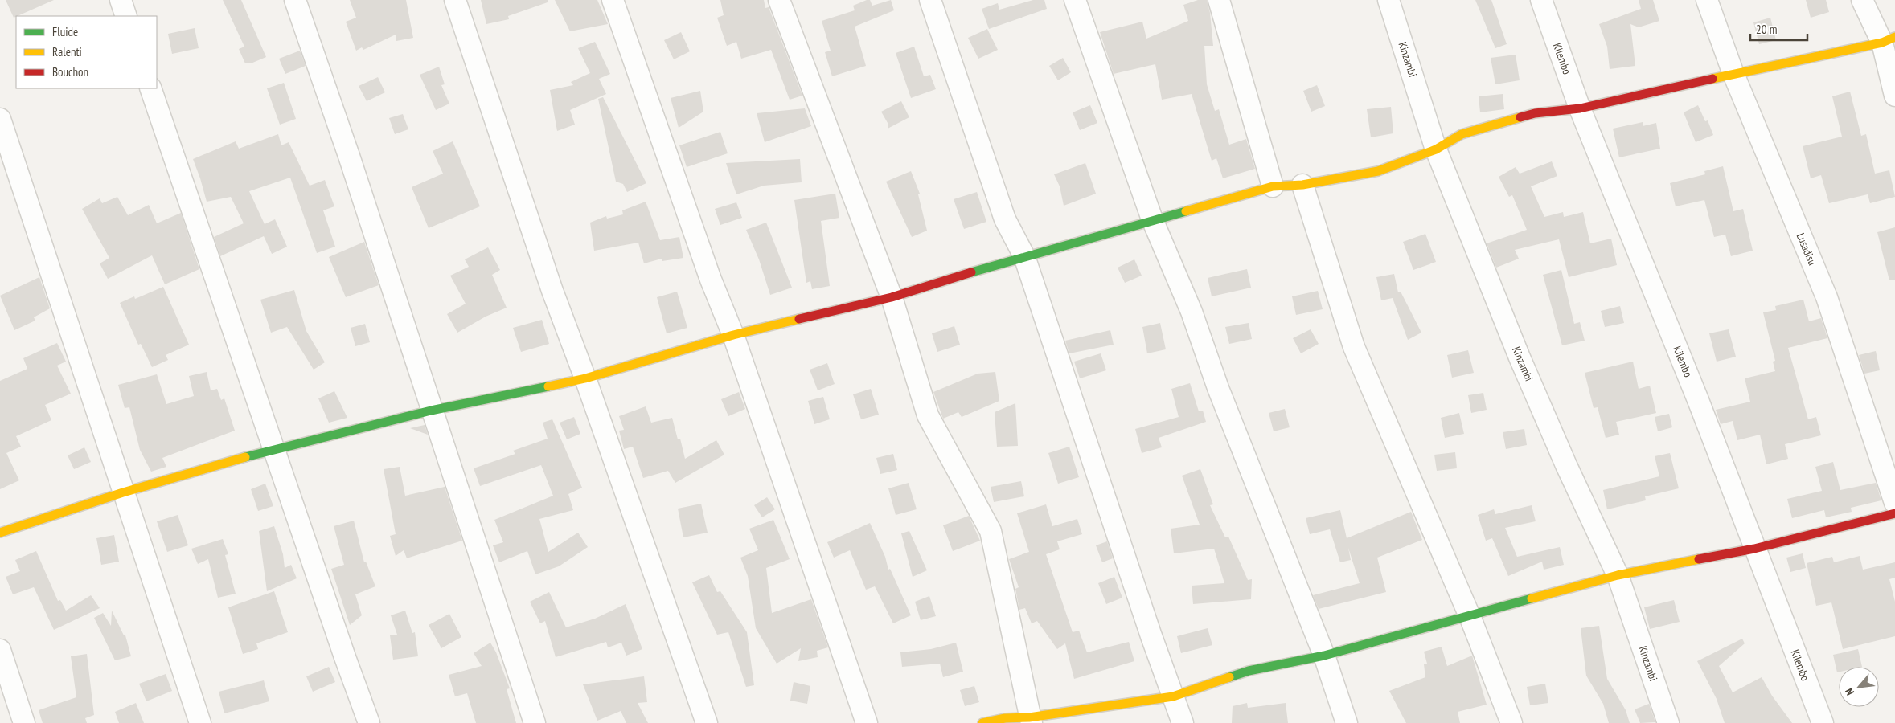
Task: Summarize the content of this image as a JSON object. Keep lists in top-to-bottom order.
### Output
{
  "streets": {
    "street": ["Kilembo", "Kinzambi", "Lusadisu"]
  },
  "legend": ["Fluide", "Ralenti", "Bouchon"],
  "scale_bar": "20 m",
  "north": "bottom left"
}
